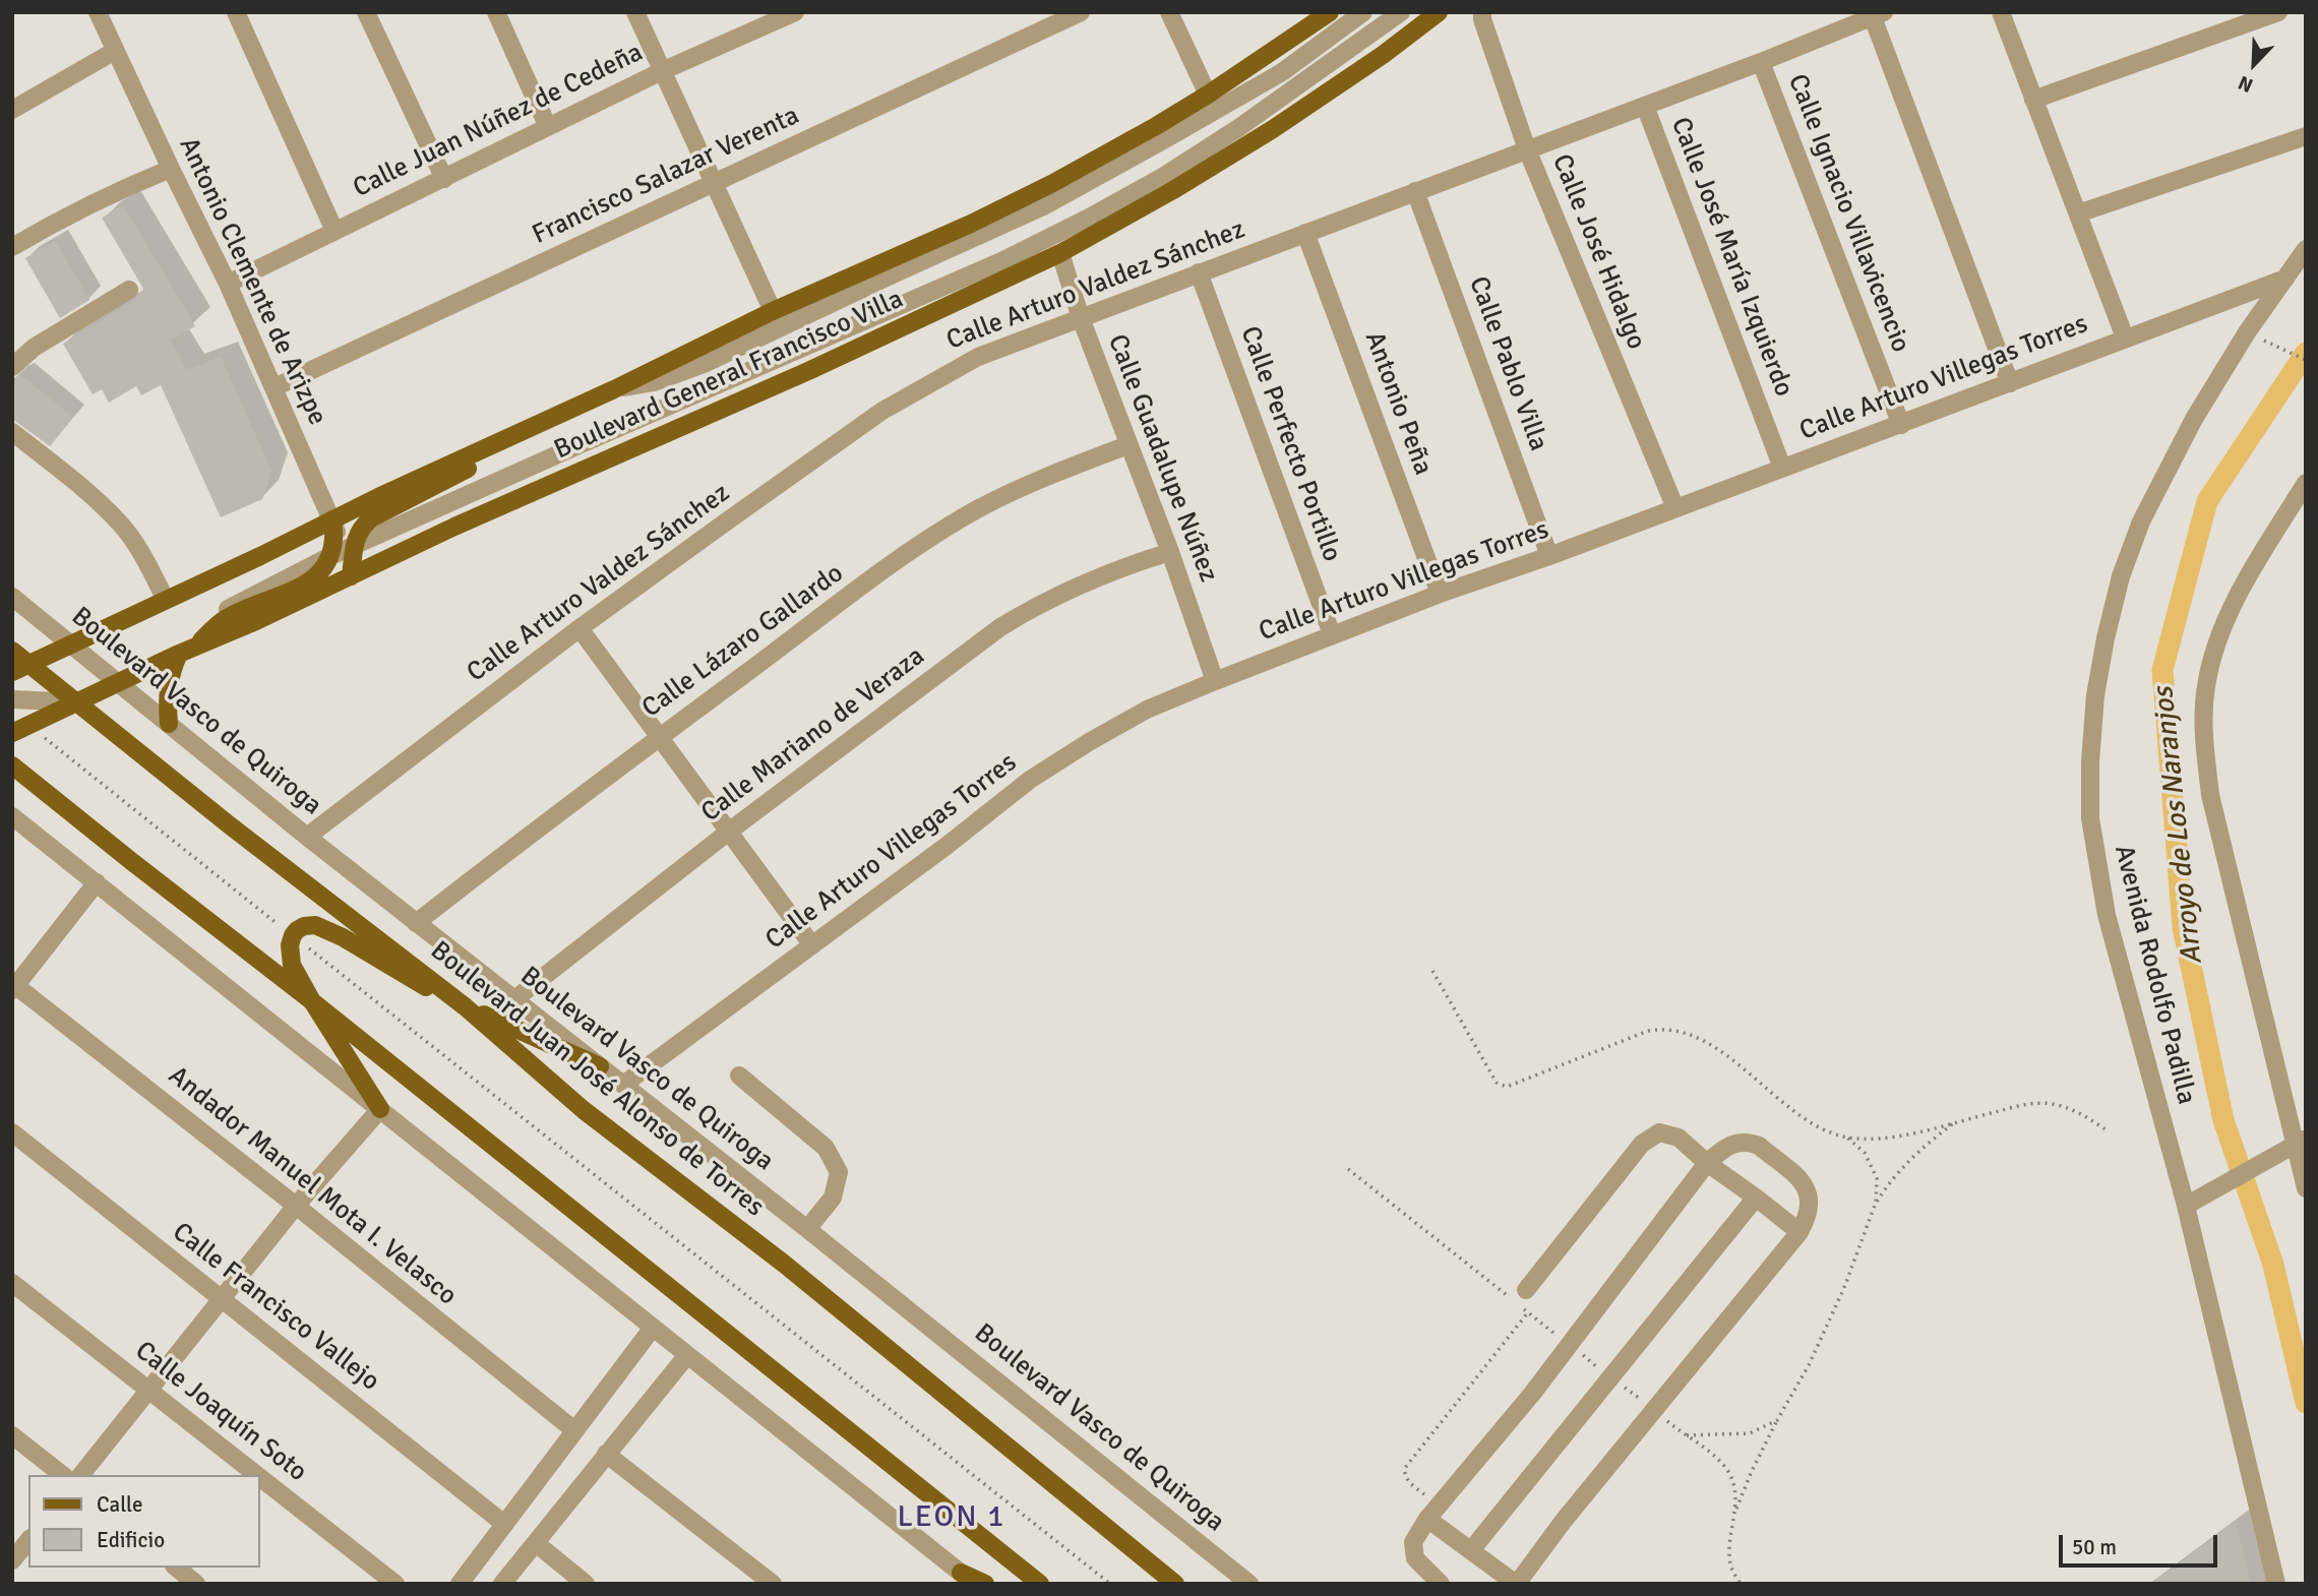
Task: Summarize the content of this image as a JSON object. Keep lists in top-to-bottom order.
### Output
{
  "streets": {
    "main road": ["Boulevard General Francisco Villa", "Boulevard Juan José Alonso de Torres"],
    "street": [
      "Calle Juan Núñez de Cedeña",
      "Francisco Salazar Verenta",
      "Calle Ignacio Villavicencio",
      "Calle José Hidalgo",
      "Calle José María Izquierdo",
      "Antonio Clemente de Arizpe",
      "Calle Arturo Valdez Sánchez",
      "Calle Pablo Villa",
      "Calle Arturo Villegas Torres",
      "Antonio Peña",
      "Calle Perfecto Portillo",
      "Calle Guadalupe Núñez",
      "Calle Lázaro Gallardo",
      "Boulevard Vasco de Quiroga",
      "Calle Mariano de Veraza",
      "Avenida Rodolfo Padilla",
      "Andador Manuel Mota I. Velasco",
      "Calle Francisco Vallejo",
      "Calle Joaquín Soto"
    ]
  },
  "crossings": [
    ["Calle Juan Núñez de Cedeña", "Antonio Clemente de Arizpe"],
    ["Francisco Salazar Verenta", "Antonio Clemente de Arizpe"],
    ["Calle Ignacio Villavicencio", "Calle Arturo Valdez Sánchez"],
    ["Calle Ignacio Villavicencio", "Calle Arturo Villegas Torres"],
    ["Calle José Hidalgo", "Calle Arturo Valdez Sánchez"],
    ["Calle José Hidalgo", "Calle Arturo Villegas Torres"],
    ["Calle José María Izquierdo", "Calle Arturo Valdez Sánchez"],
    ["Calle José María Izquierdo", "Calle Arturo Villegas Torres"],
    ["Antonio Clemente de Arizpe", "Boulevard General Francisco Villa"],
    ["Calle Arturo Valdez Sánchez", "Calle Pablo Villa"],
    ["Calle Arturo Valdez Sánchez", "Antonio Peña"],
    ["Calle Arturo Valdez Sánchez", "Calle Perfecto Portillo"],
    ["Calle Arturo Valdez Sánchez", "Calle Guadalupe Núñez"],
    ["Calle Arturo Valdez Sánchez", "Boulevard Vasco de Quiroga"],
    ["Calle Pablo Villa", "Calle Arturo Villegas Torres"],
    ["Boulevard General Francisco Villa", "Calle Guadalupe Núñez"],
    ["Boulevard General Francisco Villa", "Boulevard Vasco de Quiroga"],
    ["Boulevard General Francisco Villa", "Boulevard Juan José Alonso de Torres"],
    ["Calle Arturo Villegas Torres", "Antonio Peña"],
    ["Calle Arturo Villegas Torres", "Calle Perfecto Portillo"],
    ["Calle Arturo Villegas Torres", "Calle Guadalupe Núñez"],
    ["Calle Arturo Villegas Torres", "Boulevard Vasco de Quiroga"],
    ["Calle Arturo Villegas Torres", "Avenida Rodolfo Padilla"],
    ["Calle Guadalupe Núñez", "Calle Lázaro Gallardo"],
    ["Calle Guadalupe Núñez", "Calle Mariano de Veraza"],
    ["Calle Lázaro Gallardo", "Boulevard Vasco de Quiroga"],
    ["Boulevard Vasco de Quiroga", "Calle Mariano de Veraza"]
  ],
  "districts": ["LEON 1"],
  "water": ["Arroyo de Los Naranjos"],
  "legend": ["Calle", "Edificio"],
  "scale_bar": "50 m",
  "north": "bottom left"
}
